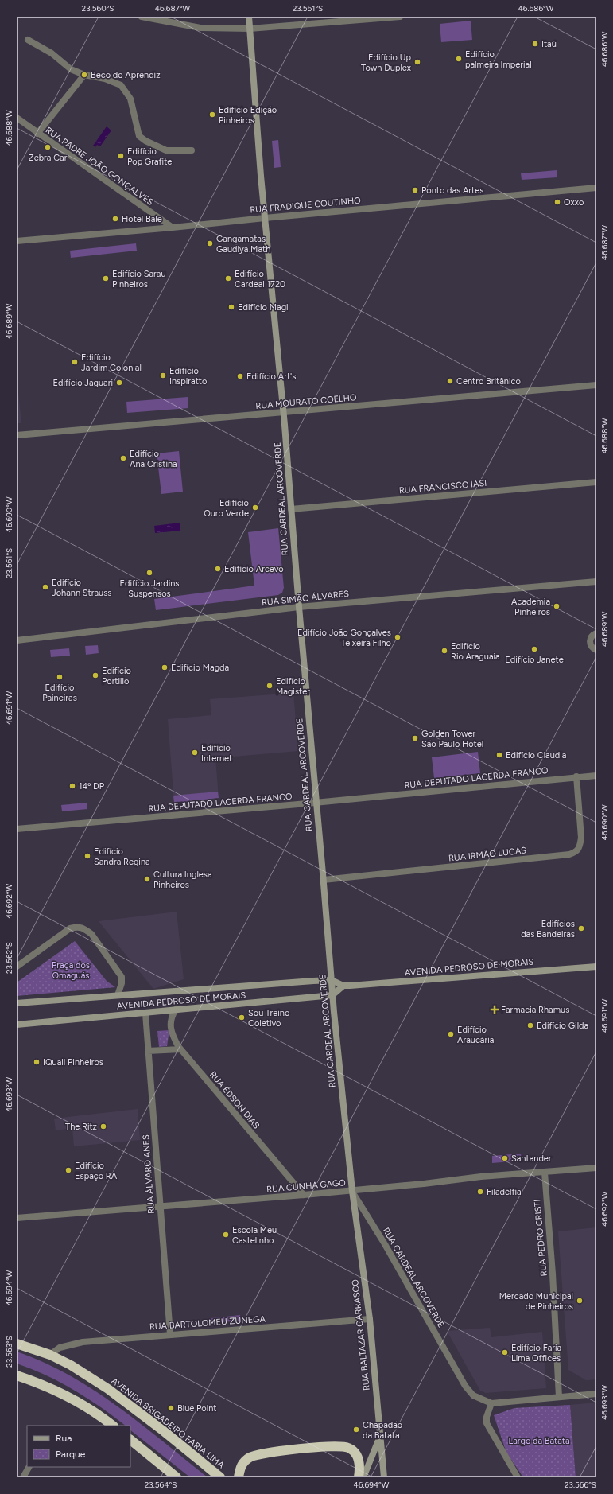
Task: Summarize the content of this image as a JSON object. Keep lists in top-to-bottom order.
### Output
{
  "streets": {
    "highway": ["AVENIDA BRIGADEIRO FARIA LIMA"],
    "main road": ["RUA CARDEAL ARCOVERDE", "AVENIDA PEDROSO DE MORAIS", "RUA BALTAZAR CARRASCO"],
    "street": [
      "RUA PADRE JOÃO GONÇALVES",
      "RUA FRADIQUE COUTINHO",
      "RUA MOURATO COELHO",
      "RUA FRANCISCO IASI",
      "RUA SIMÃO ÁLVARES",
      "RUA DEPUTADO LACERDA FRANCO",
      "RUA IRMÃO LUCAS",
      "RUA ÉDSON DIAS",
      "RUA ÁLVARO ANES",
      "RUA CUNHA GAGO",
      "RUA PEDRO CRISTI",
      "RUA BARTOLOMEU ZUNEGA"
    ]
  },
  "crossings": [
    ["RUA PADRE JOÃO GONÇALVES", "RUA FRADIQUE COUTINHO"],
    ["RUA FRADIQUE COUTINHO", "RUA CARDEAL ARCOVERDE"],
    ["RUA MOURATO COELHO", "RUA CARDEAL ARCOVERDE"],
    ["RUA FRANCISCO IASI", "RUA CARDEAL ARCOVERDE"],
    ["RUA CARDEAL ARCOVERDE", "RUA SIMÃO ÁLVARES"],
    ["RUA CARDEAL ARCOVERDE", "RUA DEPUTADO LACERDA FRANCO"],
    ["RUA CARDEAL ARCOVERDE", "RUA IRMÃO LUCAS"],
    ["RUA CARDEAL ARCOVERDE", "AVENIDA PEDROSO DE MORAIS"],
    ["RUA CARDEAL ARCOVERDE", "RUA CUNHA GAGO"],
    ["RUA CARDEAL ARCOVERDE", "RUA BALTAZAR CARRASCO"],
    ["RUA DEPUTADO LACERDA FRANCO", "RUA IRMÃO LUCAS"],
    ["AVENIDA PEDROSO DE MORAIS", "RUA ÉDSON DIAS"],
    ["AVENIDA PEDROSO DE MORAIS", "RUA ÁLVARO ANES"],
    ["RUA ÉDSON DIAS", "RUA CUNHA GAGO"],
    ["RUA ÁLVARO ANES", "RUA CUNHA GAGO"],
    ["RUA ÁLVARO ANES", "RUA BARTOLOMEU ZUNEGA"],
    ["RUA CUNHA GAGO", "RUA PEDRO CRISTI"],
    ["RUA CUNHA GAGO", "RUA BALTAZAR CARRASCO"],
    ["RUA BARTOLOMEU ZUNEGA", "RUA BALTAZAR CARRASCO"],
    ["RUA BARTOLOMEU ZUNEGA", "AVENIDA BRIGADEIRO FARIA LIMA"]
  ],
  "parks": ["Praça dos Omaguás", "Largo da Batata"],
  "places": {
    "other": [
      "Itaú",
      "Edifício palmeira Imperial",
      "Edifício Up Town Duplex",
      "Beco do Aprendiz",
      "Edifício Edição Pinheiros",
      "Zebra Car",
      "Edifício Pop Grafite",
      "Ponto das Artes",
      "Oxxo",
      "Hotel Bale",
      "Gangamatas Gaudiya Math",
      "Edifício Sarau Pinheiros",
      "Edifício Cardeal 1720",
      "Edifício Magi",
      "Edifício Jardim Colonial",
      "Edifício Inspiratto",
      "Edifício Art's",
      "Centro Britânico",
      "Edifício Jaguari",
      "Edifício Ana Cristina",
      "Edifício Ouro Verde",
      "Edifício Arcevo",
      "Edifício Jardins Suspensos",
      "Edifício Johann Strauss",
      "Academia Pinheiros",
      "Edifício João Gonçalves Teixeira Filho",
      "Edifício Janete",
      "Edifício Rio Araguaia",
      "Edifício Magda",
      "Edifício Portillo",
      "Edifício Paineiras",
      "Edifício Magister",
      "Golden Tower São Paulo Hotel",
      "Edifício Internet",
      "Edifício Claudia",
      "14º DP",
      "Edifício Sandra Regina",
      "Cultura Inglesa Pinheiros",
      "Edifícios das Bandeiras",
      "Sou Treino Coletivo",
      "Edifício Gilda",
      "Edifício Araucária",
      "IQuali Pinheiros",
      "The Ritz",
      "Santander",
      "Edifício Espaço RA",
      "Filadélfia",
      "Escola Meu Castelinho",
      "Mercado Municipal de Pinheiros",
      "Edifício Faria Lima Offices",
      "Blue Point",
      "Chapadão da Batata"
    ],
    "health": ["Farmacia Rhamus"]
  },
  "legend": ["Rua", "Parque"],
  "coordinates": [
    "23.560°S",
    "46.687°W",
    "23.561°S",
    "46.686°W",
    "46.688°W",
    "46.689°W",
    "46.690°W",
    "46.691°W",
    "46.692°W",
    "23.562°S",
    "46.693°W",
    "46.694°W",
    "23.563°S",
    "23.564°S",
    "23.566°S"
  ]
}
